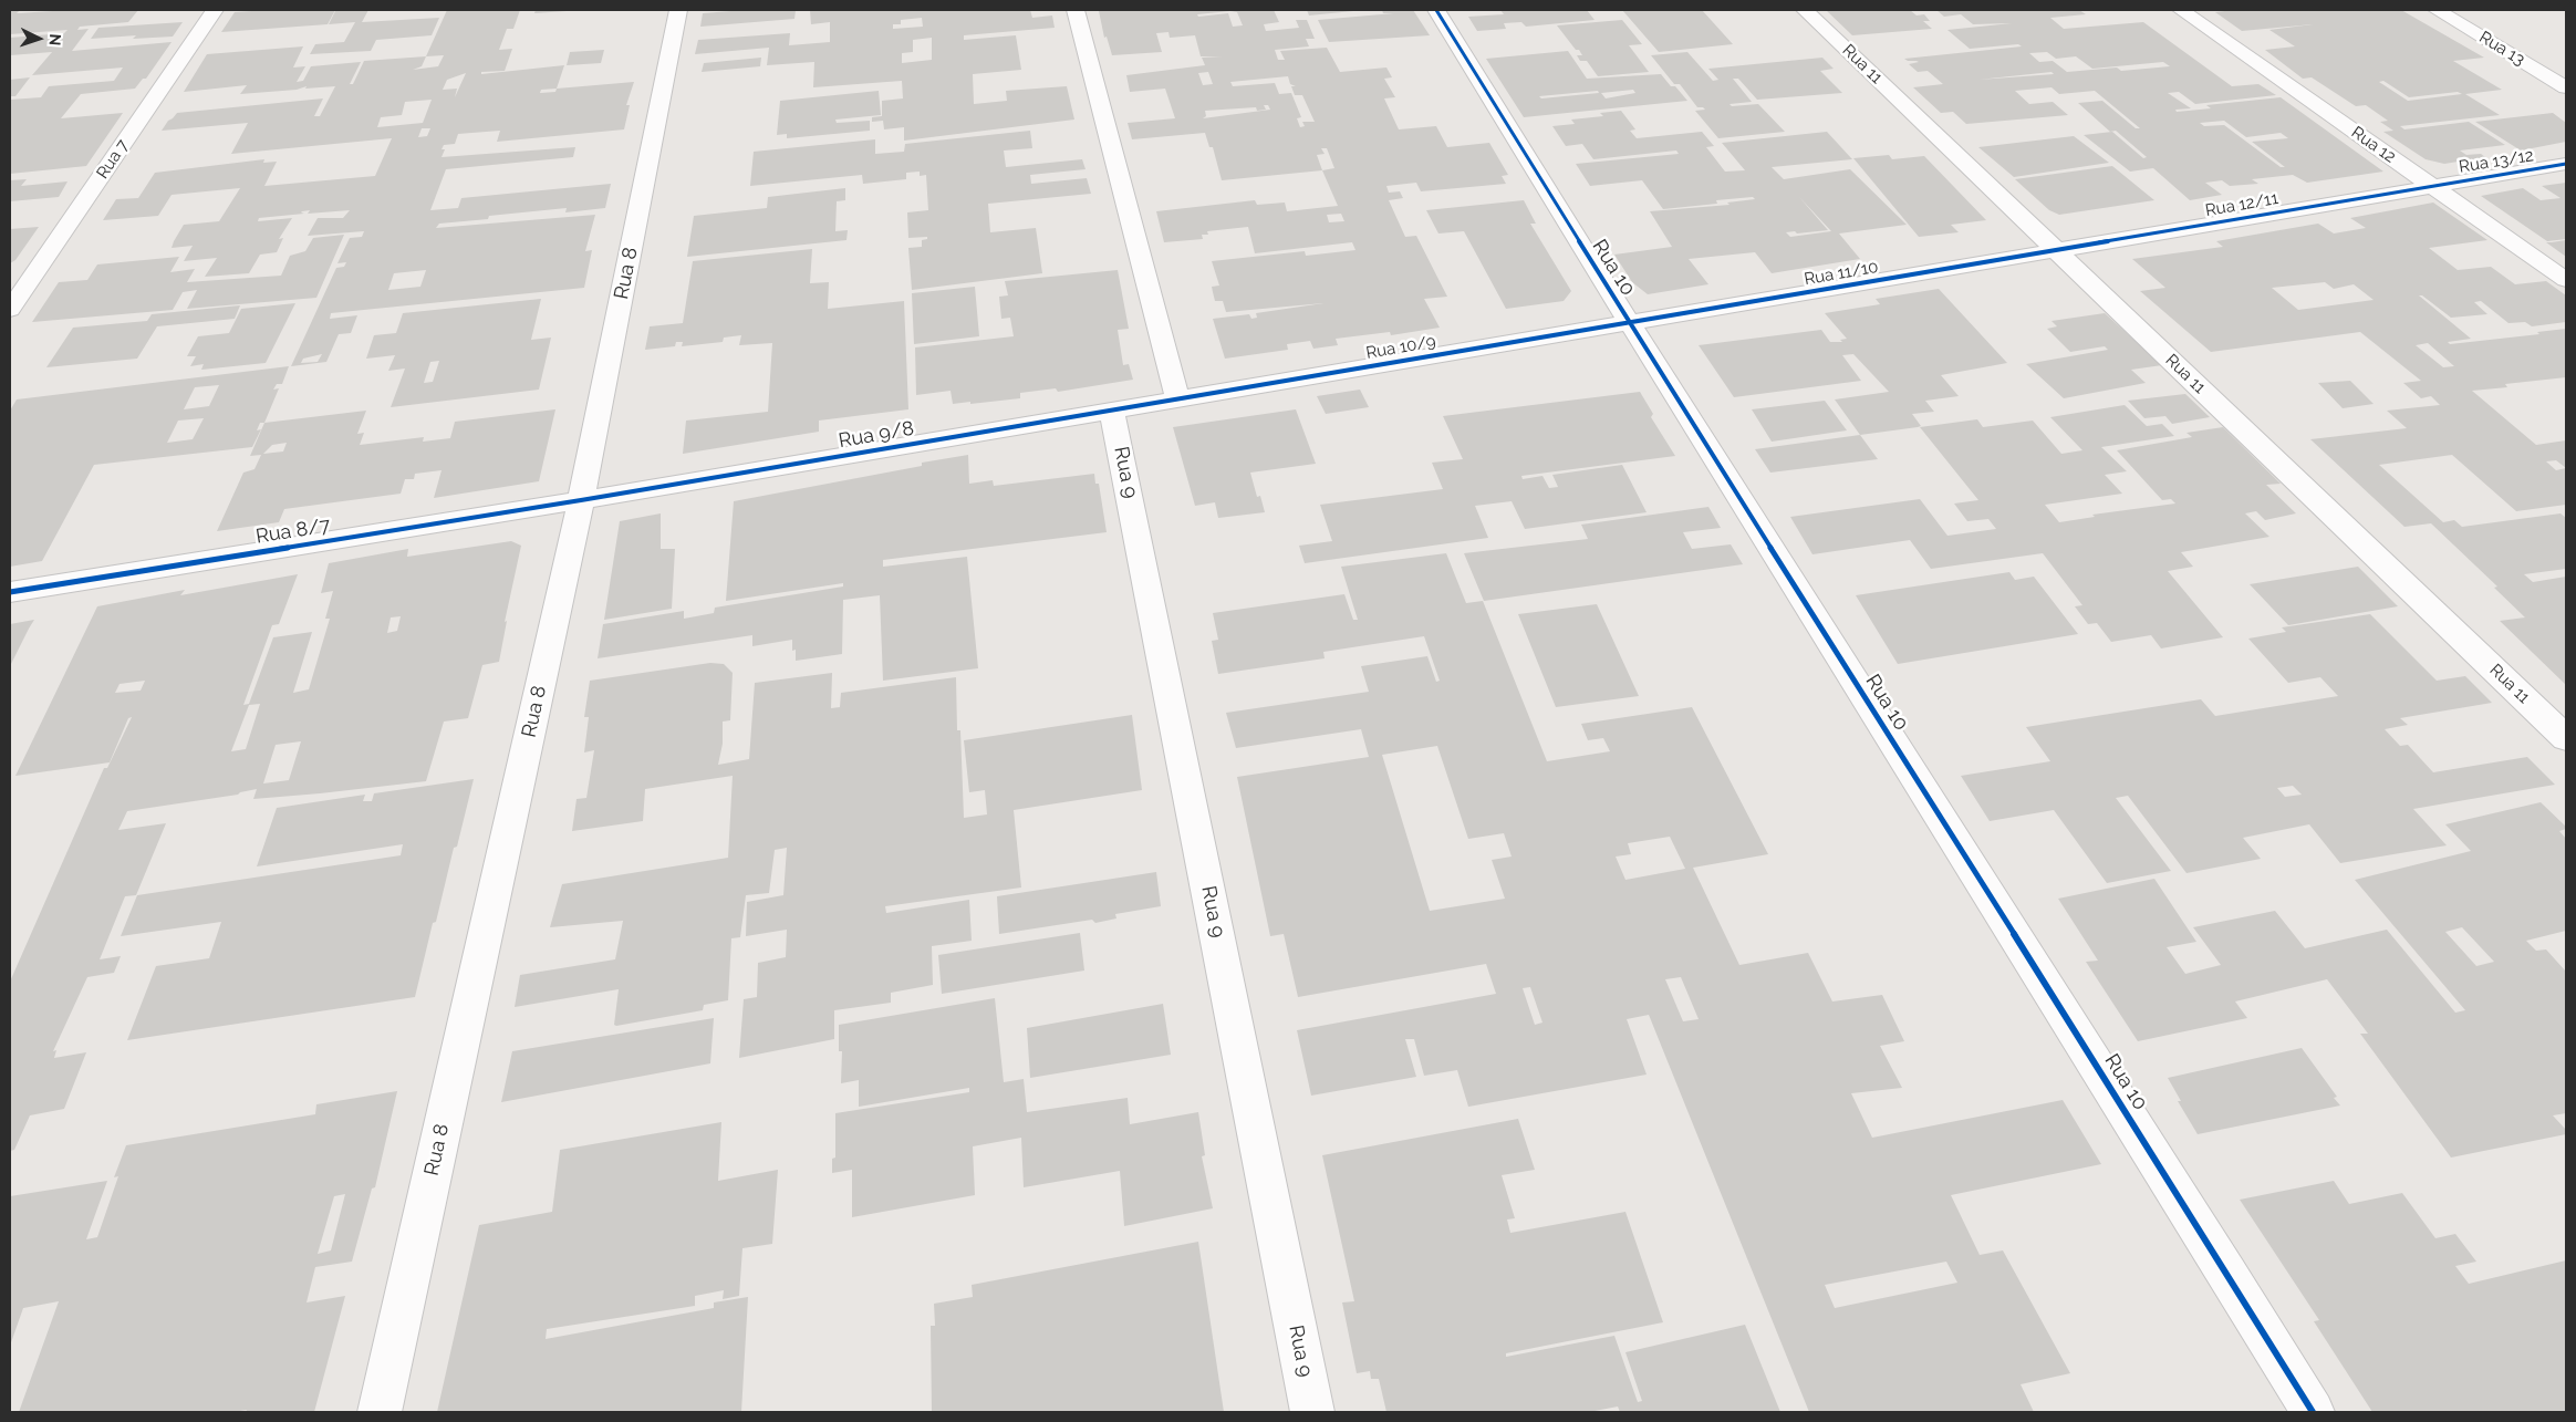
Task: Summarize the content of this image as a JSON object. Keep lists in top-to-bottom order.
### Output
{
  "streets": {
    "street": [
      "Rua 13",
      "Rua 11",
      "Rua 12",
      "Rua 7",
      "Rua 13/12",
      "Rua 12/11",
      "Rua 10",
      "Rua 8",
      "Rua 11/10",
      "Rua 10/9",
      "Rua 9/8",
      "Rua 9",
      "Rua 8/7"
    ]
  },
  "crossings": [
    ["Rua 11", "Rua 12/11"],
    ["Rua 11", "Rua 11/10"],
    ["Rua 12", "Rua 13/12"],
    ["Rua 12", "Rua 12/11"],
    ["Rua 13/12", "Rua 12/11"],
    ["Rua 12/11", "Rua 11/10"],
    ["Rua 10", "Rua 11/10"],
    ["Rua 10", "Rua 10/9"],
    ["Rua 8", "Rua 9/8"],
    ["Rua 8", "Rua 8/7"],
    ["Rua 11/10", "Rua 10/9"],
    ["Rua 10/9", "Rua 9/8"],
    ["Rua 9/8", "Rua 9"],
    ["Rua 9/8", "Rua 8/7"]
  ],
  "north": "right"
}
